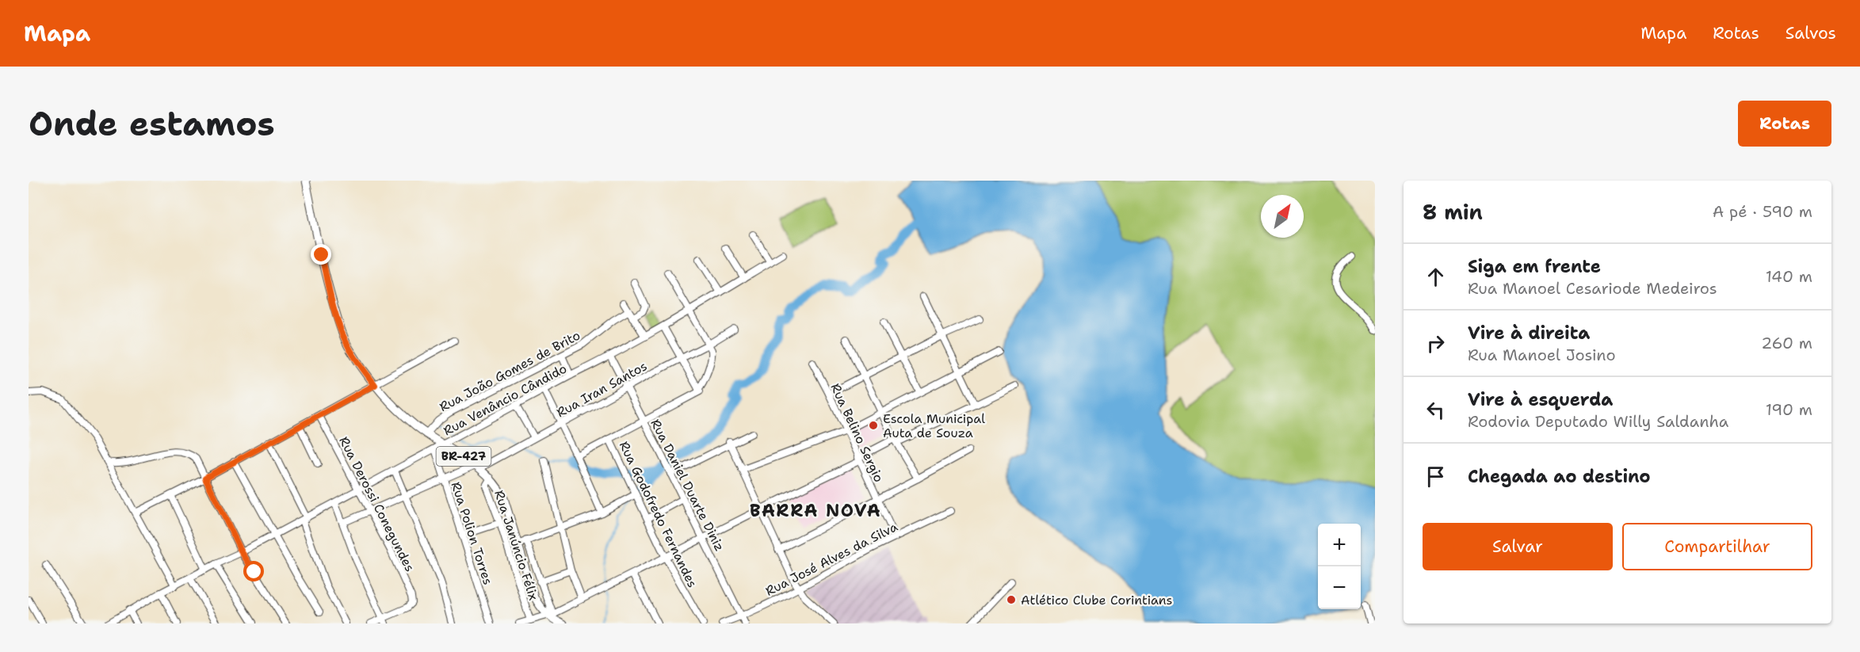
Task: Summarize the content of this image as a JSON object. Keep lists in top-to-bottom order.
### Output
{
  "streets": {
    "main road": ["BR-427"],
    "street": [
      "Rua João Gomes de Brito",
      "Rua Iran Santos",
      "Rua Venâncio Cândido",
      "Rua Belino Sergio",
      "Rua Daniel Duarte Diniz",
      "Rua Derossi Conegundes",
      "Rua Godofredo Fernandes",
      "Rua Polion Torres",
      "Rua Janúncio Félix",
      "Rua José Alves da Silva"
    ]
  },
  "crossings": [
    ["Rua João Gomes de Brito", "BR-427"],
    ["Rua Iran Santos", "BR-427"],
    ["Rua Iran Santos", "Rua Daniel Duarte Diniz"],
    ["Rua Iran Santos", "Rua Derossi Conegundes"],
    ["Rua Iran Santos", "Rua Polion Torres"],
    ["Rua Venâncio Cândido", "BR-427"],
    ["Rua Venâncio Cândido", "Rua Daniel Duarte Diniz"],
    ["Rua Venâncio Cândido", "Rua Derossi Conegundes"],
    ["Rua Venâncio Cândido", "Rua Polion Torres"],
    ["Rua Belino Sergio", "Rua José Alves da Silva"],
    ["BR-427", "Rua Janúncio Félix"],
    ["Rua Daniel Duarte Diniz", "Rua José Alves da Silva"]
  ],
  "districts": ["BARRA NOVA"],
  "places": ["Escola Municipal Auta de Souza", "Atlético Clube Corintians"],
  "north": "top right",
  "page": {
    "header": "Mapa",
    "nav": ["Mapa", "Rotas", "Salvos"],
    "buttons": [
      "Rotas",
      ["Salvar", "Compartilhar"]
    ],
    "title": "Onde estamos",
    "heading": ["8 min", "A pé · 590 m"],
    "list": [
      ["Siga em frente", "Rua Manoel Cesariode Medeiros", "140 m"],
      ["Vire à direita", "Rua Manoel Josino", "260 m"],
      ["Vire à esquerda", "Rodovia Deputado Willy Saldanha", "190 m"],
      "Chegada ao destino"
    ],
    "map_buttons": ["+", "−"]
  }
}
